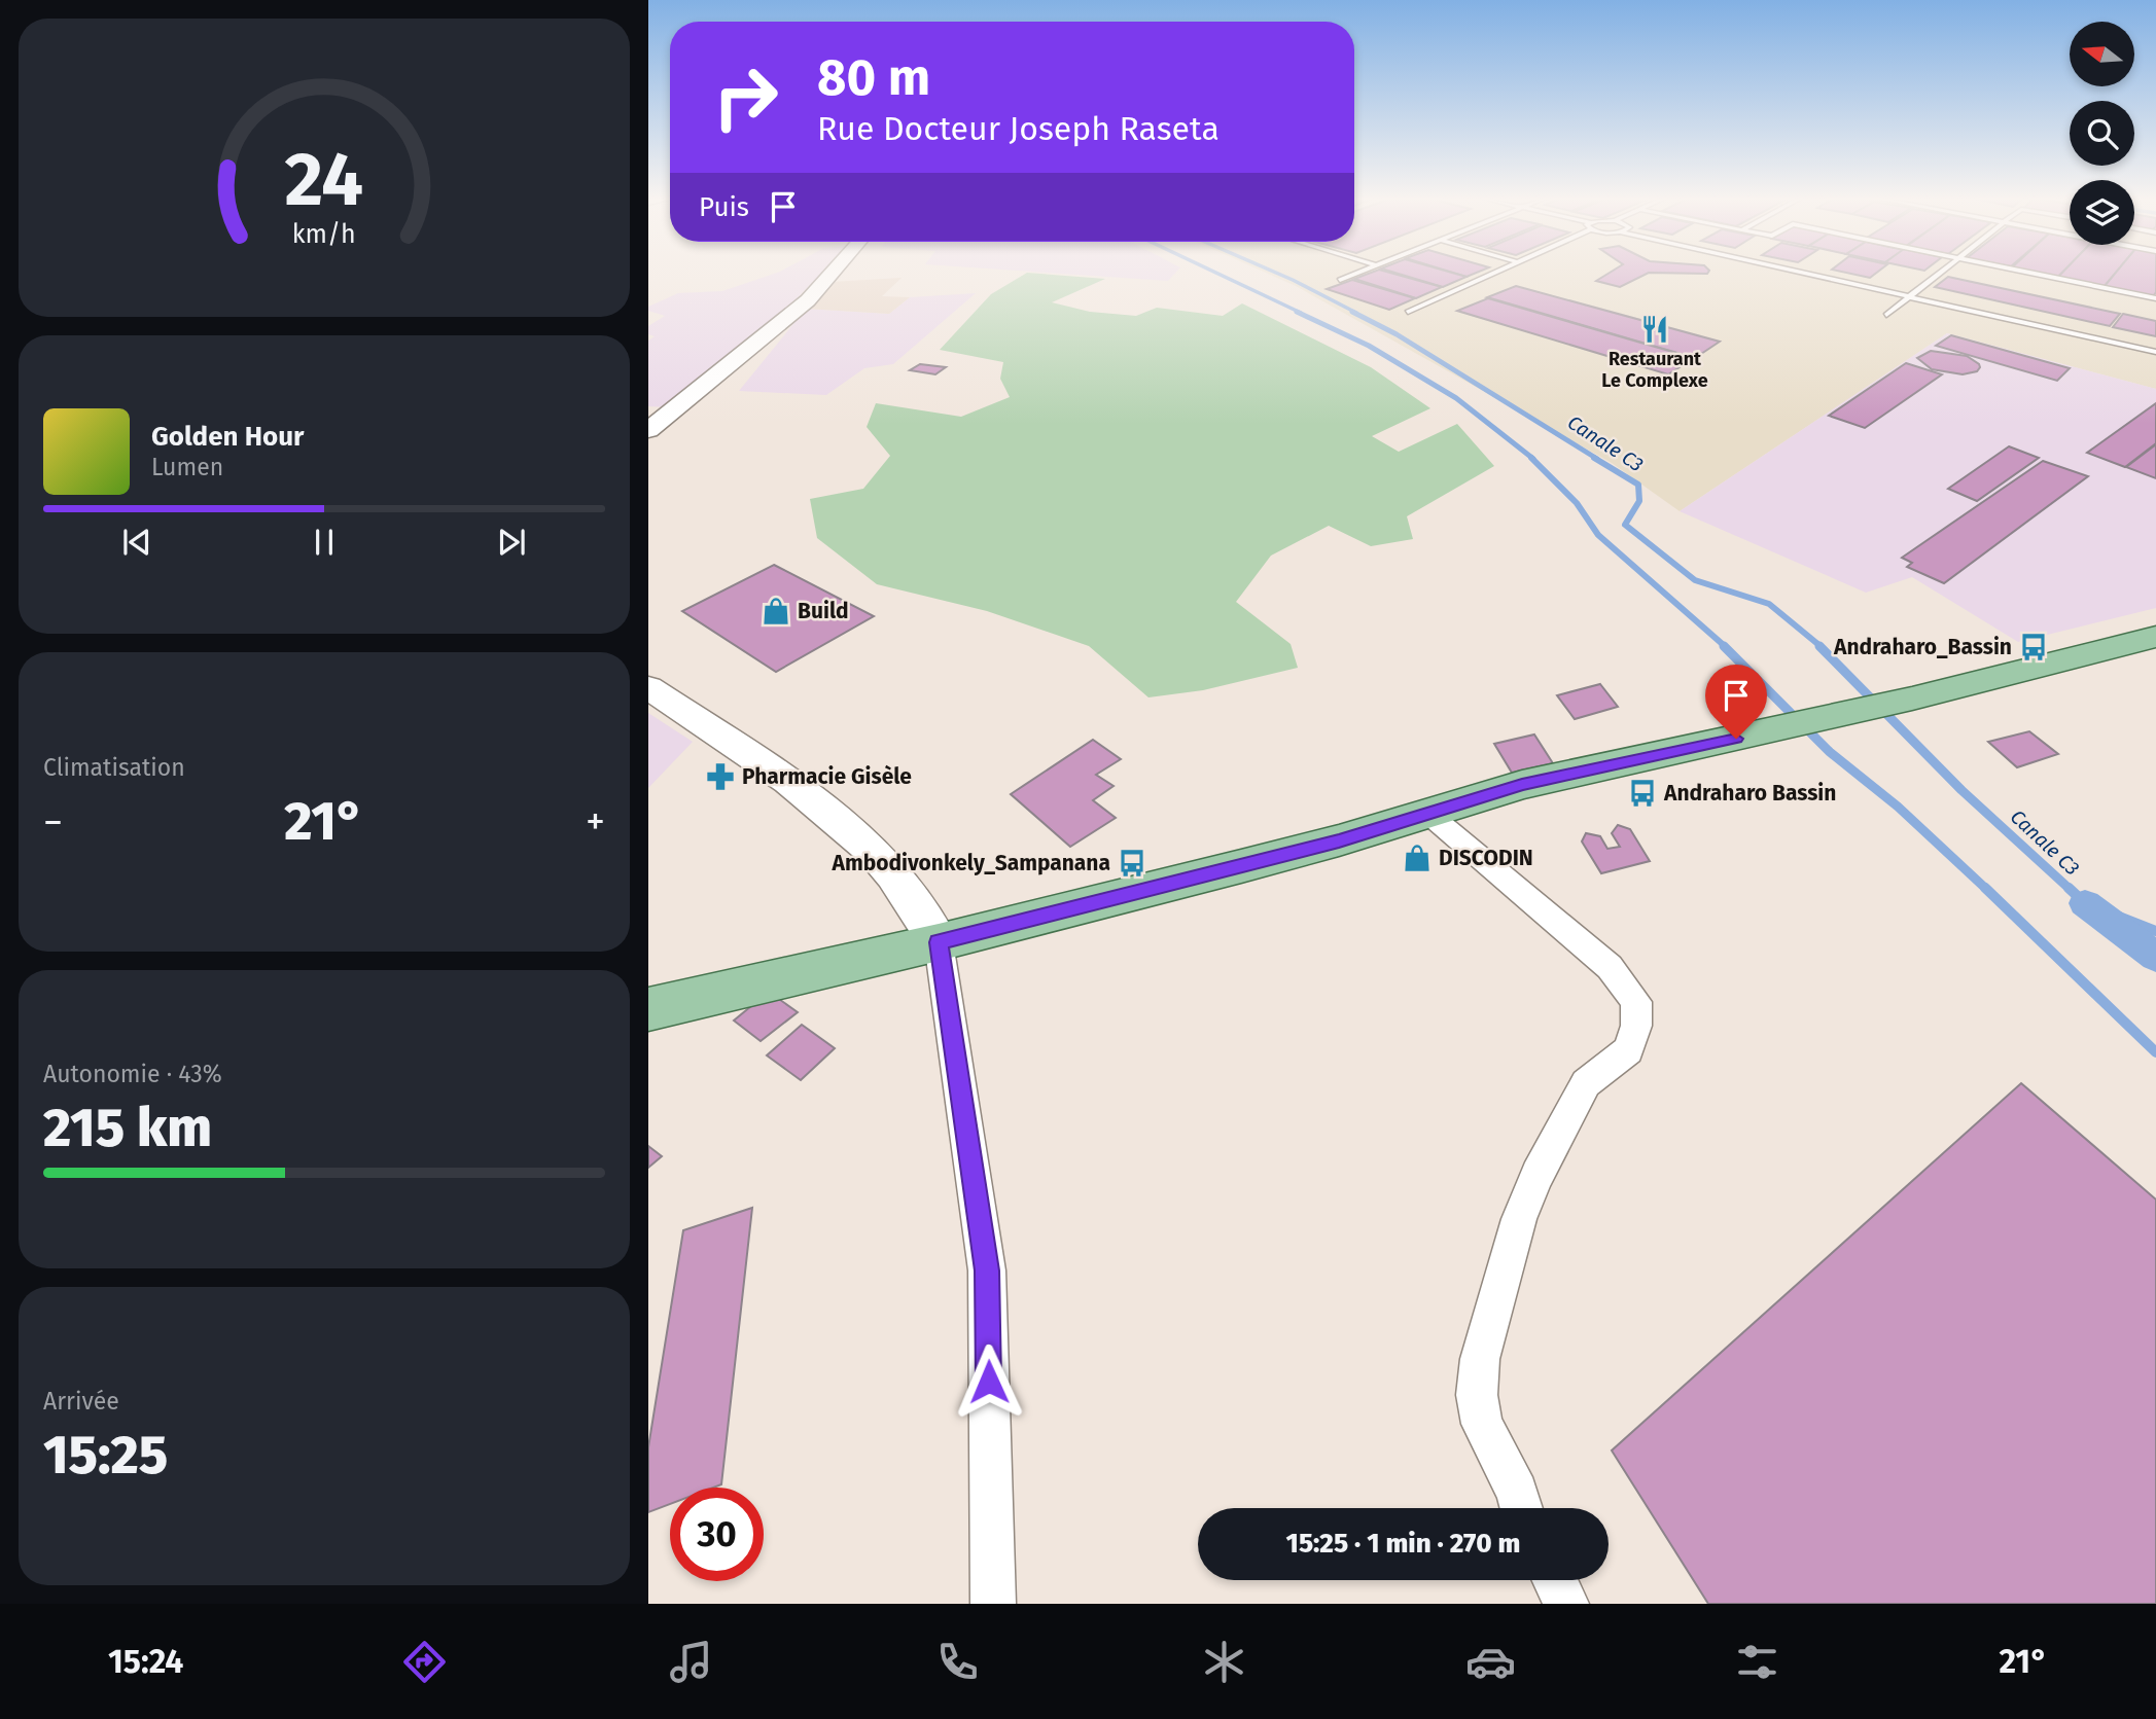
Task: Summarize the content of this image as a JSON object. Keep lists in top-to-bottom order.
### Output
{
  "water": ["Canale C3"],
  "places": {
    "restaurant": ["Restaurant Le Complexe"],
    "shop": ["Build", "DISCODIN"],
    "bus stop": ["Andraharo_Bassin", "Andraharo Bassin", "Ambodivonkely_Sampanana"],
    "pharmacy": ["Pharmacie Gisèle"]
  },
  "north": "left",
  "page": {
    "turn": ["80 m", "Rue Docteur Joseph Raseta"],
    "then": "Puis",
    "song": ["Golden Hour", "Lumen"],
    "tile": [
      "Climatisation",
      ["Autonomie · 43%", "215 km"],
      ["Arrivée", "15:25"]
    ],
    "heat": ["−", "21°", "+"],
    "limit": "30",
    "trip": "15:25 · 1 min · 270 m",
    "tabs": ["15:24", "21°"],
    "gauge": ["24", "km/h"]
  }
}
